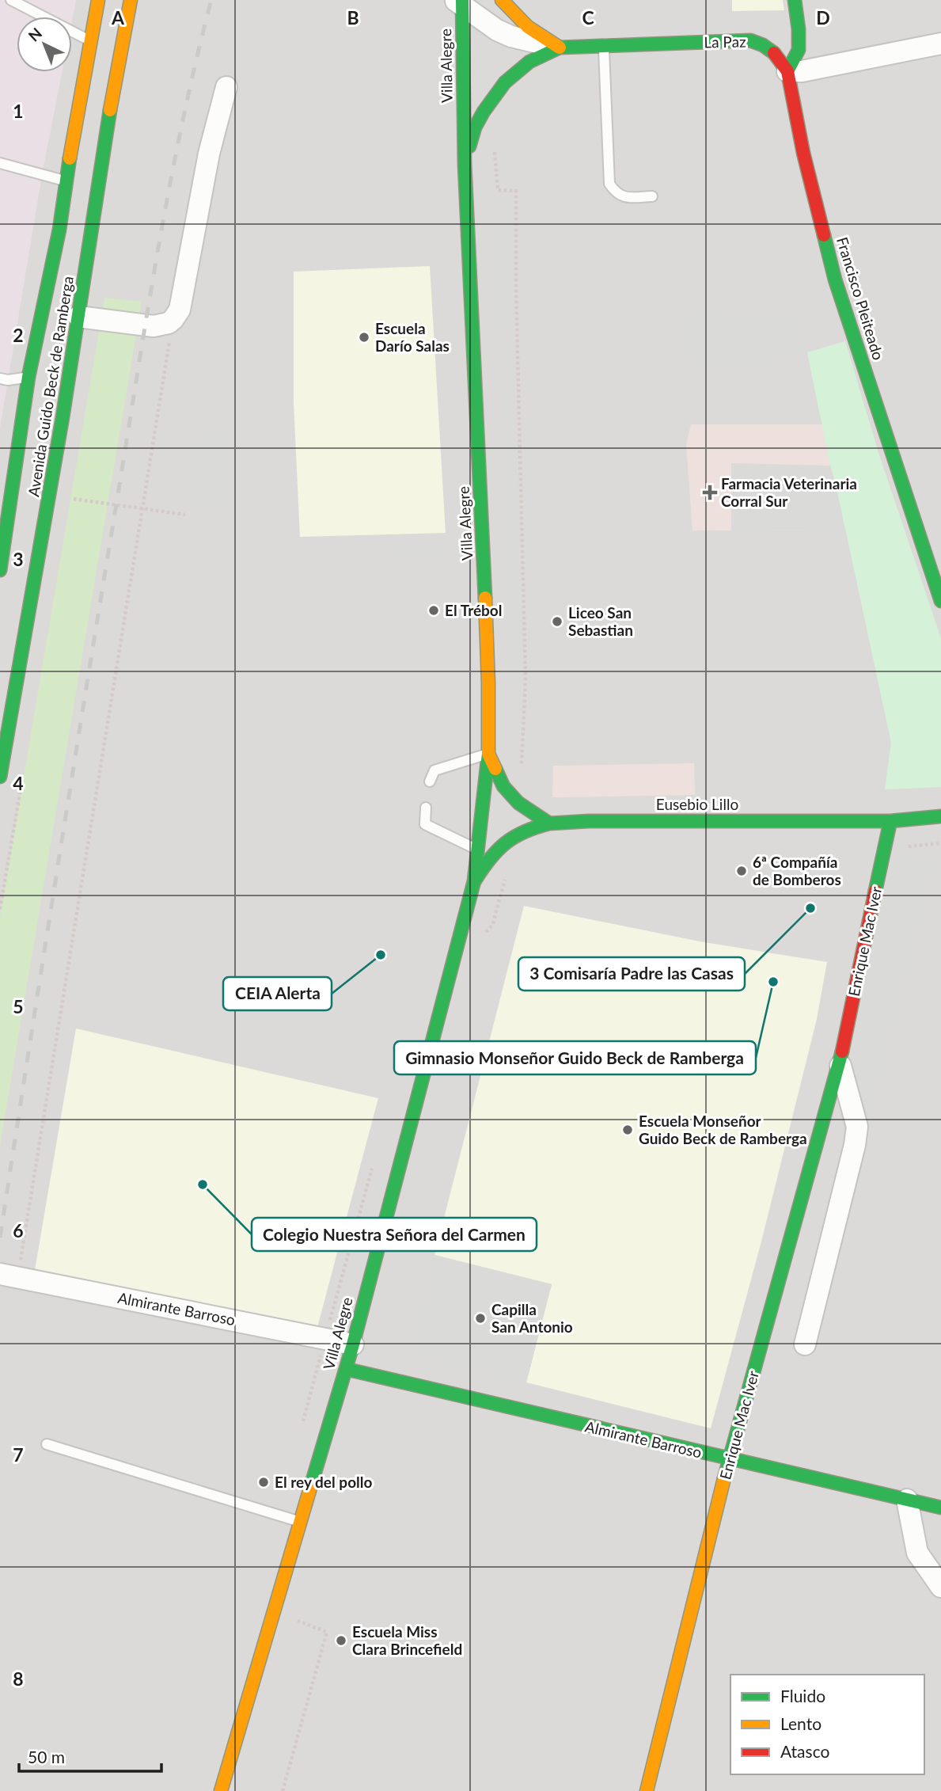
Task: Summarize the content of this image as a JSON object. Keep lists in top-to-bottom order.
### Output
{
  "streets": {
    "main road": [
      "La Paz",
      "Villa Alegre",
      "Francisco Pleiteado",
      "Avenida Guido Beck de Ramberga",
      "Eusebio Lillo",
      "Enrique Mac Iver",
      "Almirante Barroso"
    ]
  },
  "crossings": [
    ["La Paz", "Villa Alegre"],
    ["La Paz", "Francisco Pleiteado"],
    ["Villa Alegre", "Eusebio Lillo"],
    ["Villa Alegre", "Almirante Barroso"],
    ["Eusebio Lillo", "Enrique Mac Iver"],
    ["Enrique Mac Iver", "Almirante Barroso"]
  ],
  "places": {
    "other": [
      "Escuela Darío Salas",
      "El Trébol",
      "Liceo San Sebastian",
      "6ª Compañía de Bomberos",
      "3 Comisaría Padre las Casas",
      "CEIA Alerta",
      "Gimnasio Monseñor Guido Beck de Ramberga",
      "Escuela Monseñor Guido Beck de Ramberga",
      "Colegio Nuestra Señora del Carmen",
      "Capilla San Antonio",
      "El rey del pollo",
      "Escuela Miss Clara Brincefield"
    ],
    "health": ["Farmacia Veterinaria Corral Sur"]
  },
  "legend": ["Fluido", "Lento", "Atasco"],
  "scale_bar": "50 m",
  "north": "top left",
  "grid": {
    "columns": [
      "A",
      "B",
      "C",
      "D"
    ],
    "rows": [
      "1",
      "2",
      "3",
      "4",
      "5",
      "6",
      "7",
      "8"
    ]
  }
}
